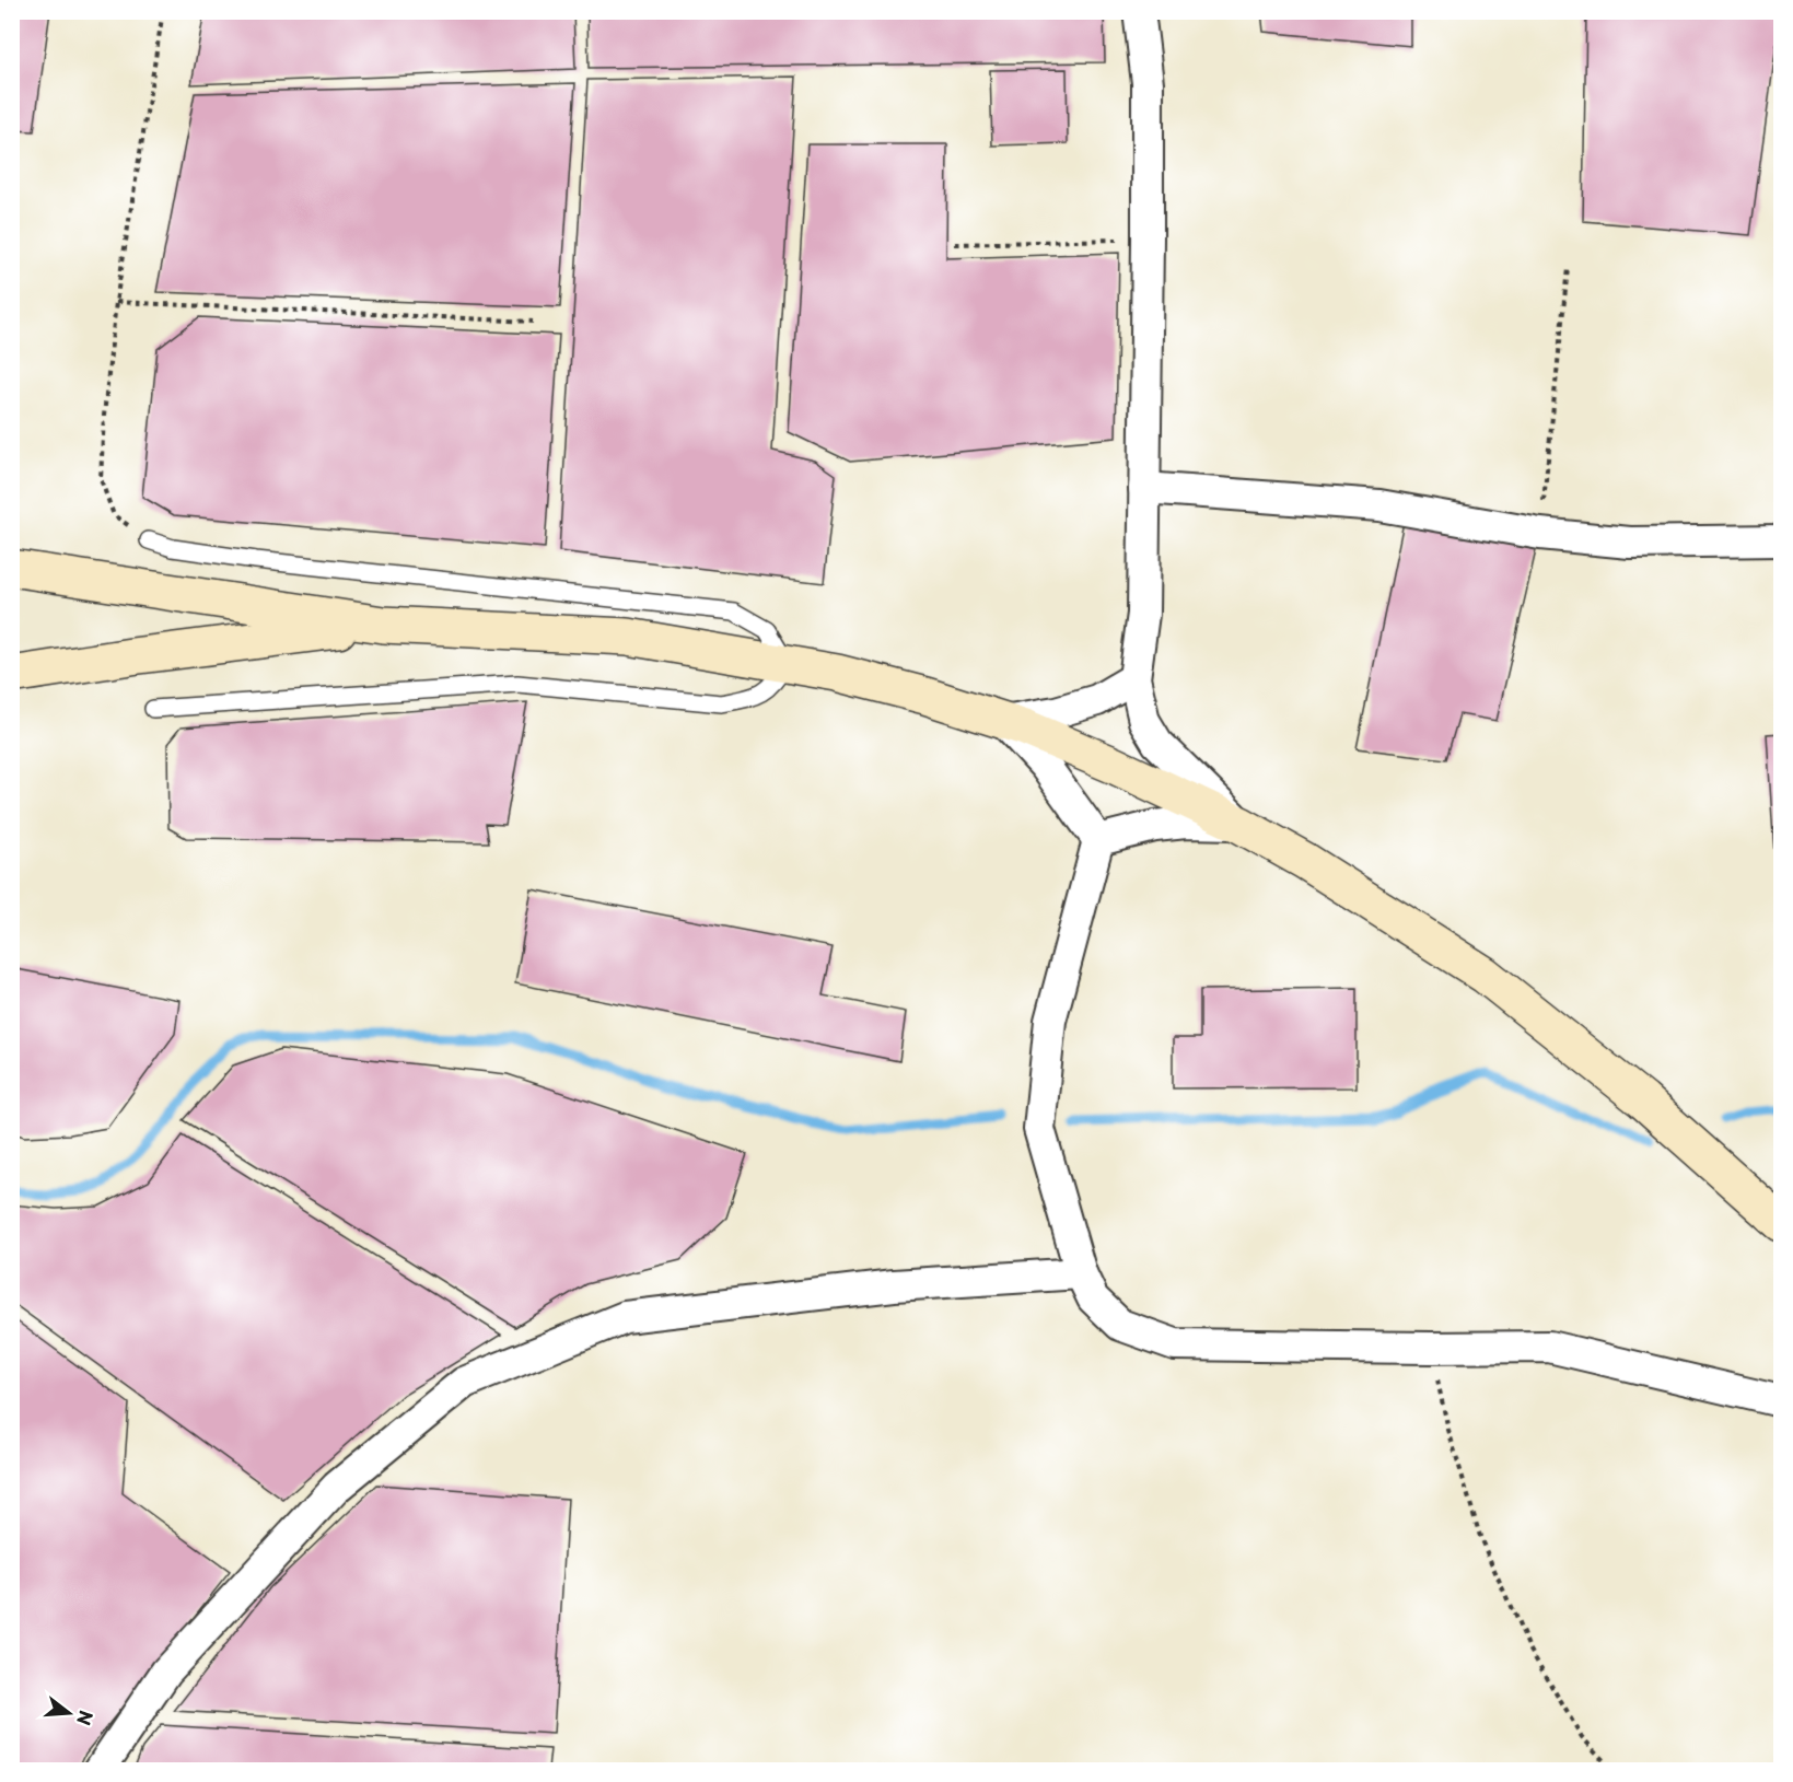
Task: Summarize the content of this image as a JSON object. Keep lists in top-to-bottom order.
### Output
{
  "north": "right"
}
